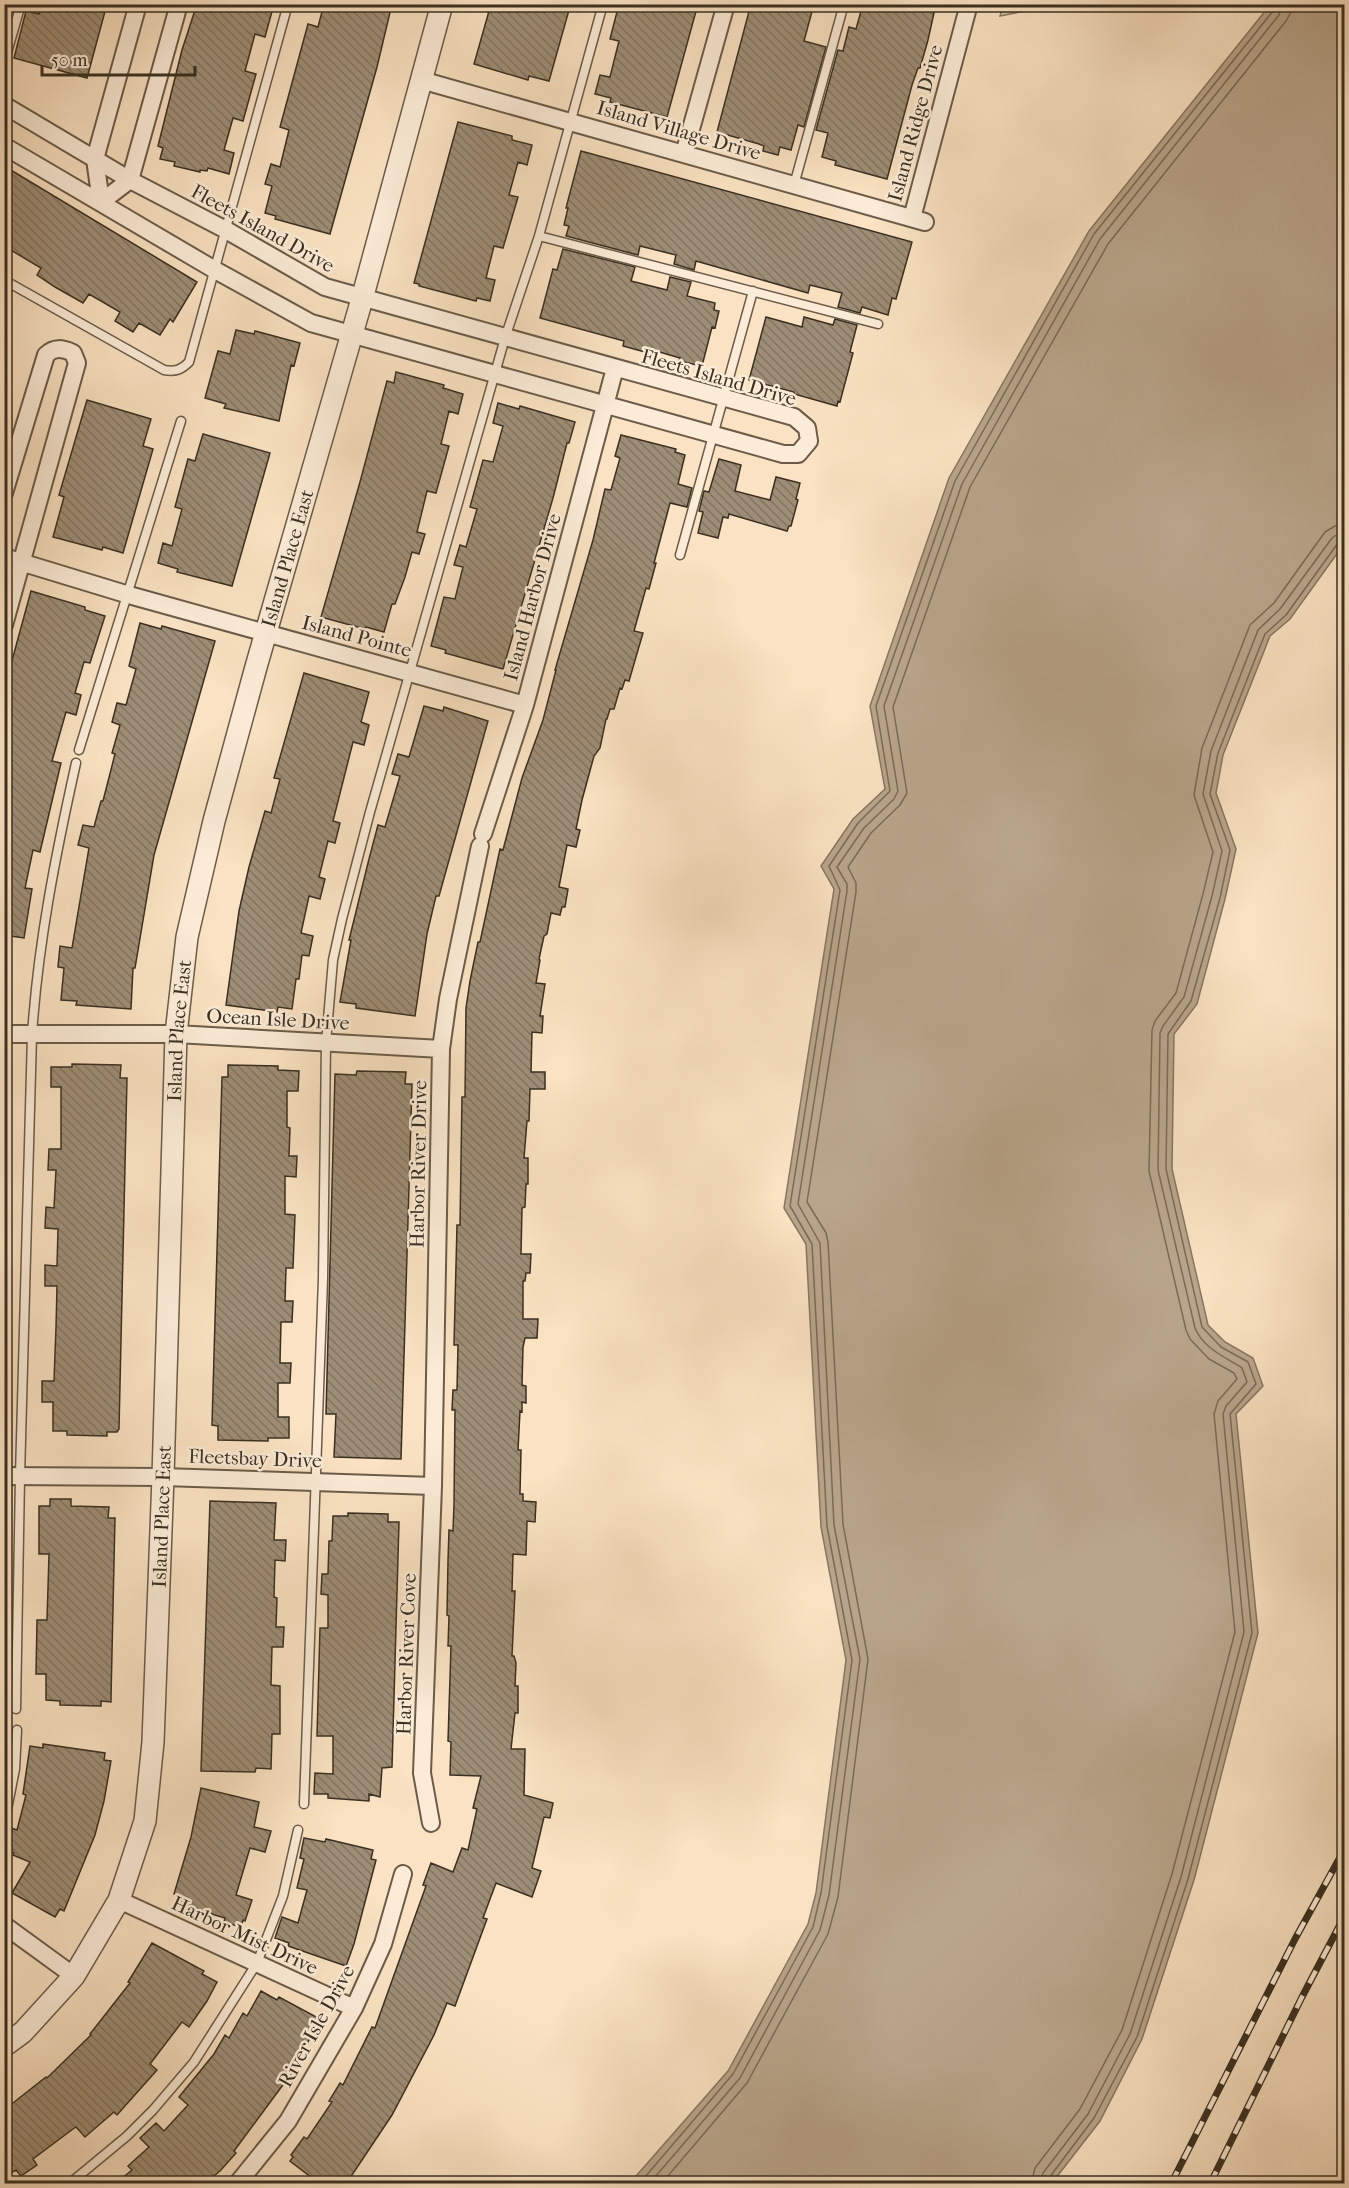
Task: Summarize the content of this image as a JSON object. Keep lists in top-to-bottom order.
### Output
{
  "streets": {
    "street": [
      "Island Ridge Drive",
      "Island Village Drive",
      "Fleets Island Drive",
      "Island Place East",
      "Island Harbor Drive",
      "Island Pointe",
      "Ocean Isle Drive",
      "Harbor River Drive",
      "Fleetsbay Drive",
      "Harbor River Cove",
      "Harbor Mist Drive",
      "River Isle Drive"
    ]
  },
  "crossings": [
    ["Island Ridge Drive", "Island Village Drive"],
    ["Island Village Drive", "Island Place East"],
    ["Fleets Island Drive", "Island Place East"],
    ["Fleets Island Drive", "Island Harbor Drive"],
    ["Island Place East", "Island Pointe"],
    ["Island Place East", "Ocean Isle Drive"],
    ["Island Place East", "Fleetsbay Drive"],
    ["Island Place East", "Harbor Mist Drive"],
    ["Island Harbor Drive", "Island Pointe"],
    ["Island Harbor Drive", "Harbor River Drive"],
    ["Ocean Isle Drive", "Harbor River Drive"],
    ["Harbor River Drive", "Fleetsbay Drive"],
    ["Harbor River Drive", "Harbor River Cove"],
    ["Fleetsbay Drive", "Harbor River Cove"],
    ["Harbor Mist Drive", "River Isle Drive"]
  ],
  "scale_bar": "50 m"
}
